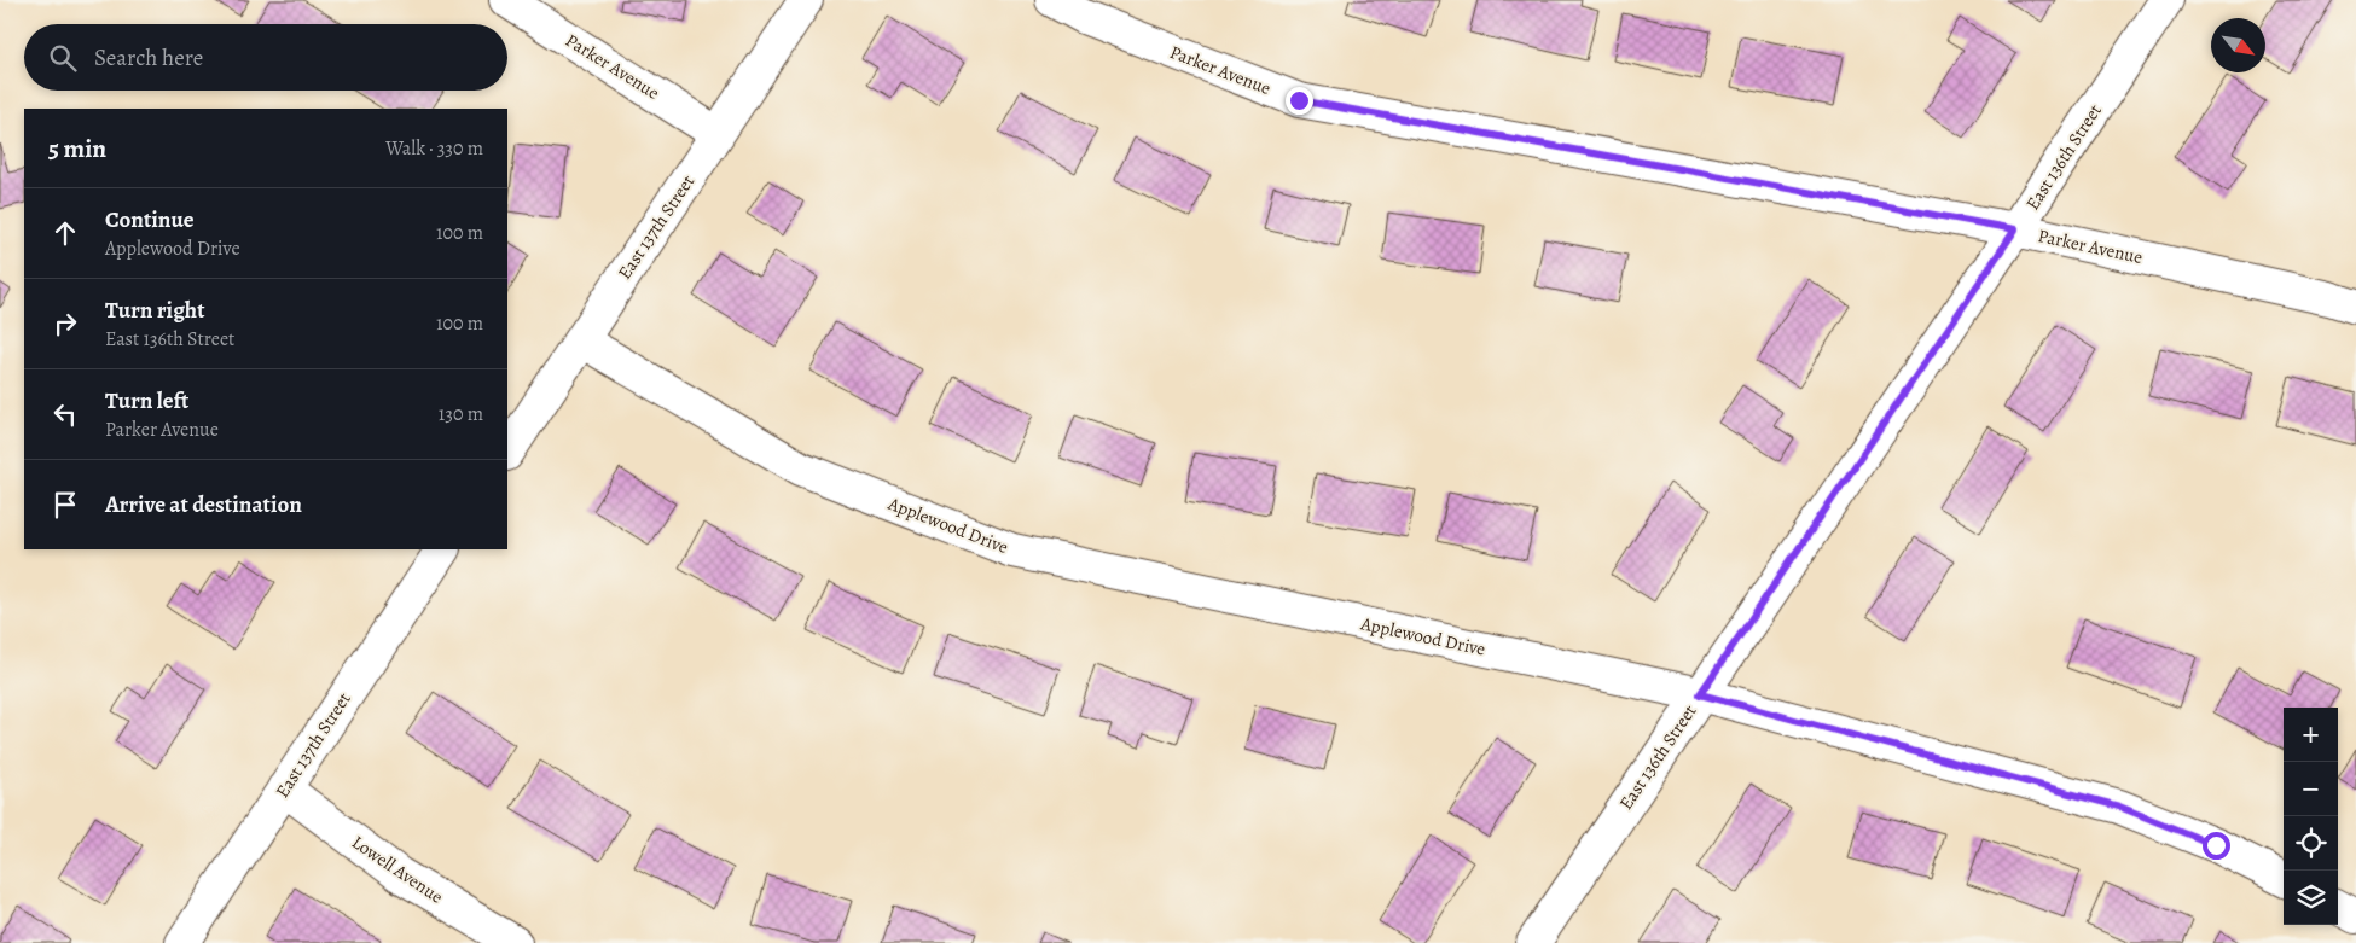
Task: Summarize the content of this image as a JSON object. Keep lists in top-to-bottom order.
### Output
{
  "streets": {
    "street": [
      "Parker Avenue",
      "East 136th Street",
      "East 137th Street",
      "Applewood Drive",
      "Lowell Avenue"
    ]
  },
  "crossings": [
    ["Parker Avenue", "East 136th Street"],
    ["Parker Avenue", "East 137th Street"],
    ["East 136th Street", "Applewood Drive"],
    ["East 137th Street", "Applewood Drive"],
    ["East 137th Street", "Lowell Avenue"]
  ],
  "north": "bottom right",
  "page": {
    "search": "Search here",
    "heading": ["5 min", "Walk · 330 m"],
    "list": [
      ["Continue", "Applewood Drive", "100 m"],
      ["Turn right", "East 136th Street", "100 m"],
      ["Turn left", "Parker Avenue", "130 m"],
      "Arrive at destination"
    ],
    "map_buttons": ["+", "−"]
  }
}
